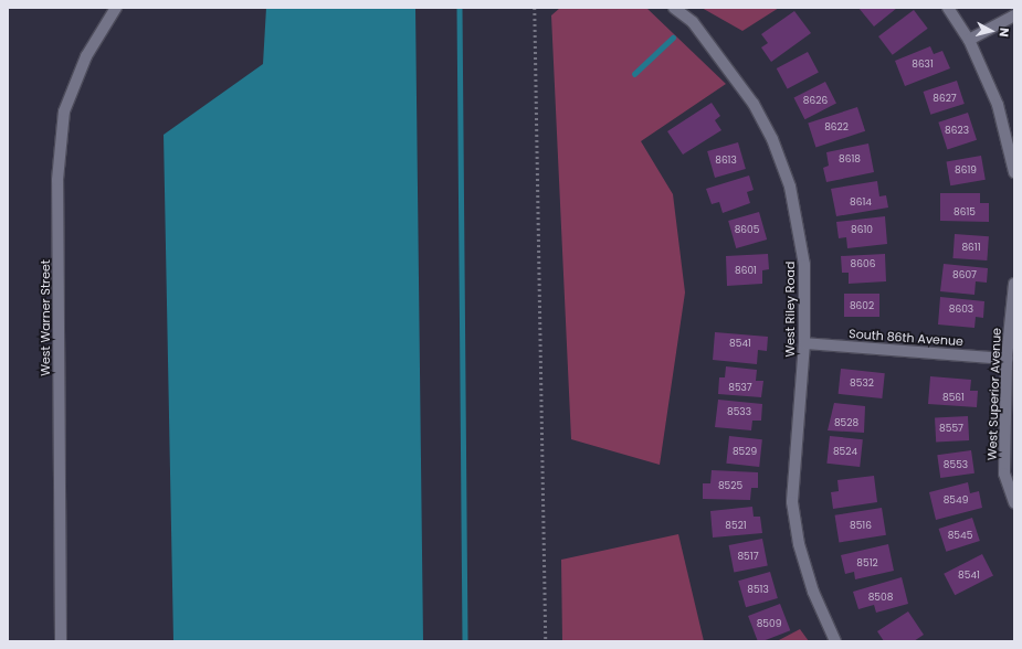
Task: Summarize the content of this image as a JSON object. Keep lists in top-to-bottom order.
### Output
{
  "streets": {
    "street": [
      "West Riley Road",
      "West Warner Street",
      "South 86th Avenue",
      "West Superior Avenue"
    ]
  },
  "crossings": [
    ["West Riley Road", "South 86th Avenue"],
    ["South 86th Avenue", "West Superior Avenue"]
  ],
  "house_numbers": [
    "8631",
    "8627",
    "8626",
    "8622",
    "8623",
    "8618",
    "8613",
    "8619",
    "8614",
    "8615",
    "8605",
    "8610",
    "8611",
    "8606",
    "8601",
    "8607",
    "8602",
    "8603",
    "8541",
    "8532",
    "8537",
    "8561",
    "8533",
    "8528",
    "8557",
    "8529",
    "8524",
    "8553",
    "8525",
    "8549",
    "8521",
    "8516",
    "8545",
    "8517",
    "8512",
    "8541",
    "8513",
    "8508",
    "8509"
  ],
  "north": "right"
}
